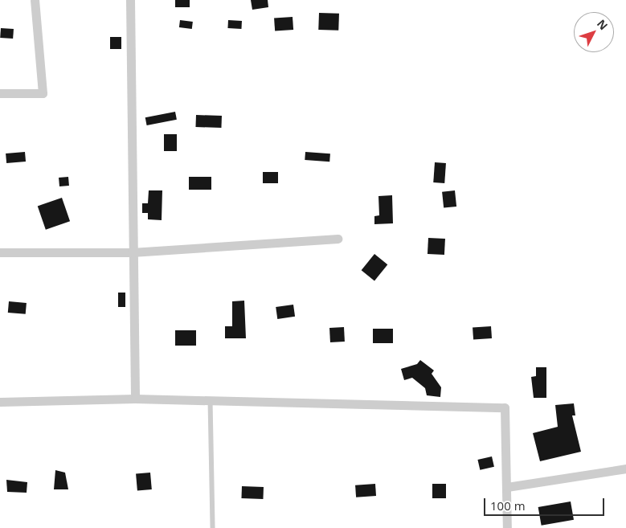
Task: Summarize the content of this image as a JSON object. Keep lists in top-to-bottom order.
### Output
{
  "scale_bar": "100 m",
  "north": "top right"
}
